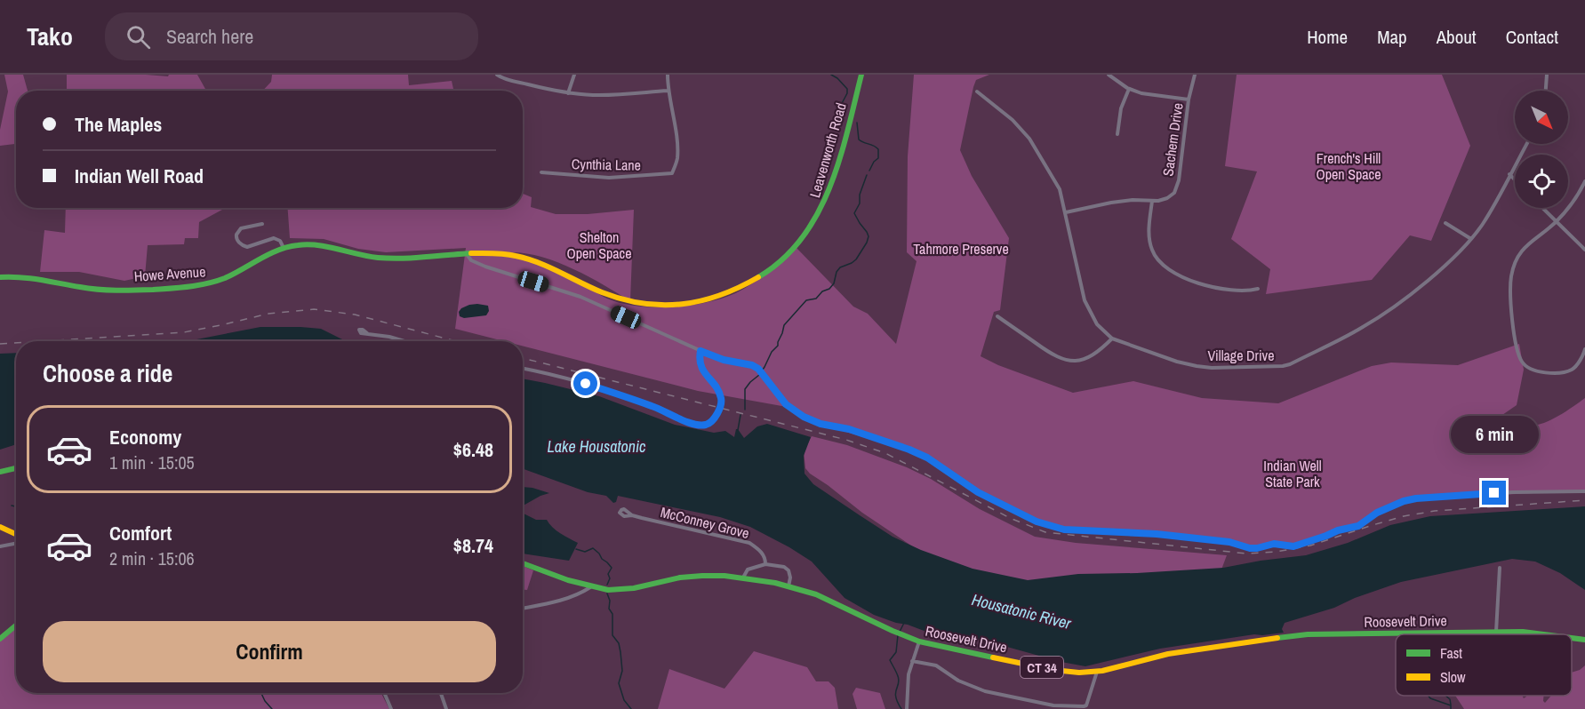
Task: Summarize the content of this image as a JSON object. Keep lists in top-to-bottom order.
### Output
{
  "streets": {
    "main road": [
      "Leavenworth Road",
      "Howe Avenue",
      "Roosevelt Drive",
      "CT 34"
    ],
    "street": [
      "Sachem Drive",
      "Cynthia Lane",
      "Village Drive",
      "McConney Grove"
    ]
  },
  "crossings": [
    ["Sachem Drive", "Village Drive"],
    ["Leavenworth Road", "Howe Avenue"]
  ],
  "water": ["Lake Housatonic", "Housatonic River"],
  "parks": [
    "French's Hill Open Space",
    "Shelton Open Space",
    "Tahmore Preserve",
    "Indian Well State Park"
  ],
  "legend": ["Fast", "Slow"],
  "north": "bottom right",
  "page": {
    "header": "Tako",
    "search": "Search here",
    "nav": [
      "Home",
      "Map",
      "About",
      "Contact"
    ],
    "banner": ["The Maples", "Indian Well Road"],
    "heading": "Choose a ride",
    "list": [
      {
        "name": "Economy",
        "note": "1 min · 15:05",
        "value": "$6.48"
      },
      {
        "name": "Comfort",
        "note": "2 min · 15:06",
        "value": "$8.74"
      }
    ],
    "bubble": "6 min",
    "buttons": "Confirm"
  }
}
